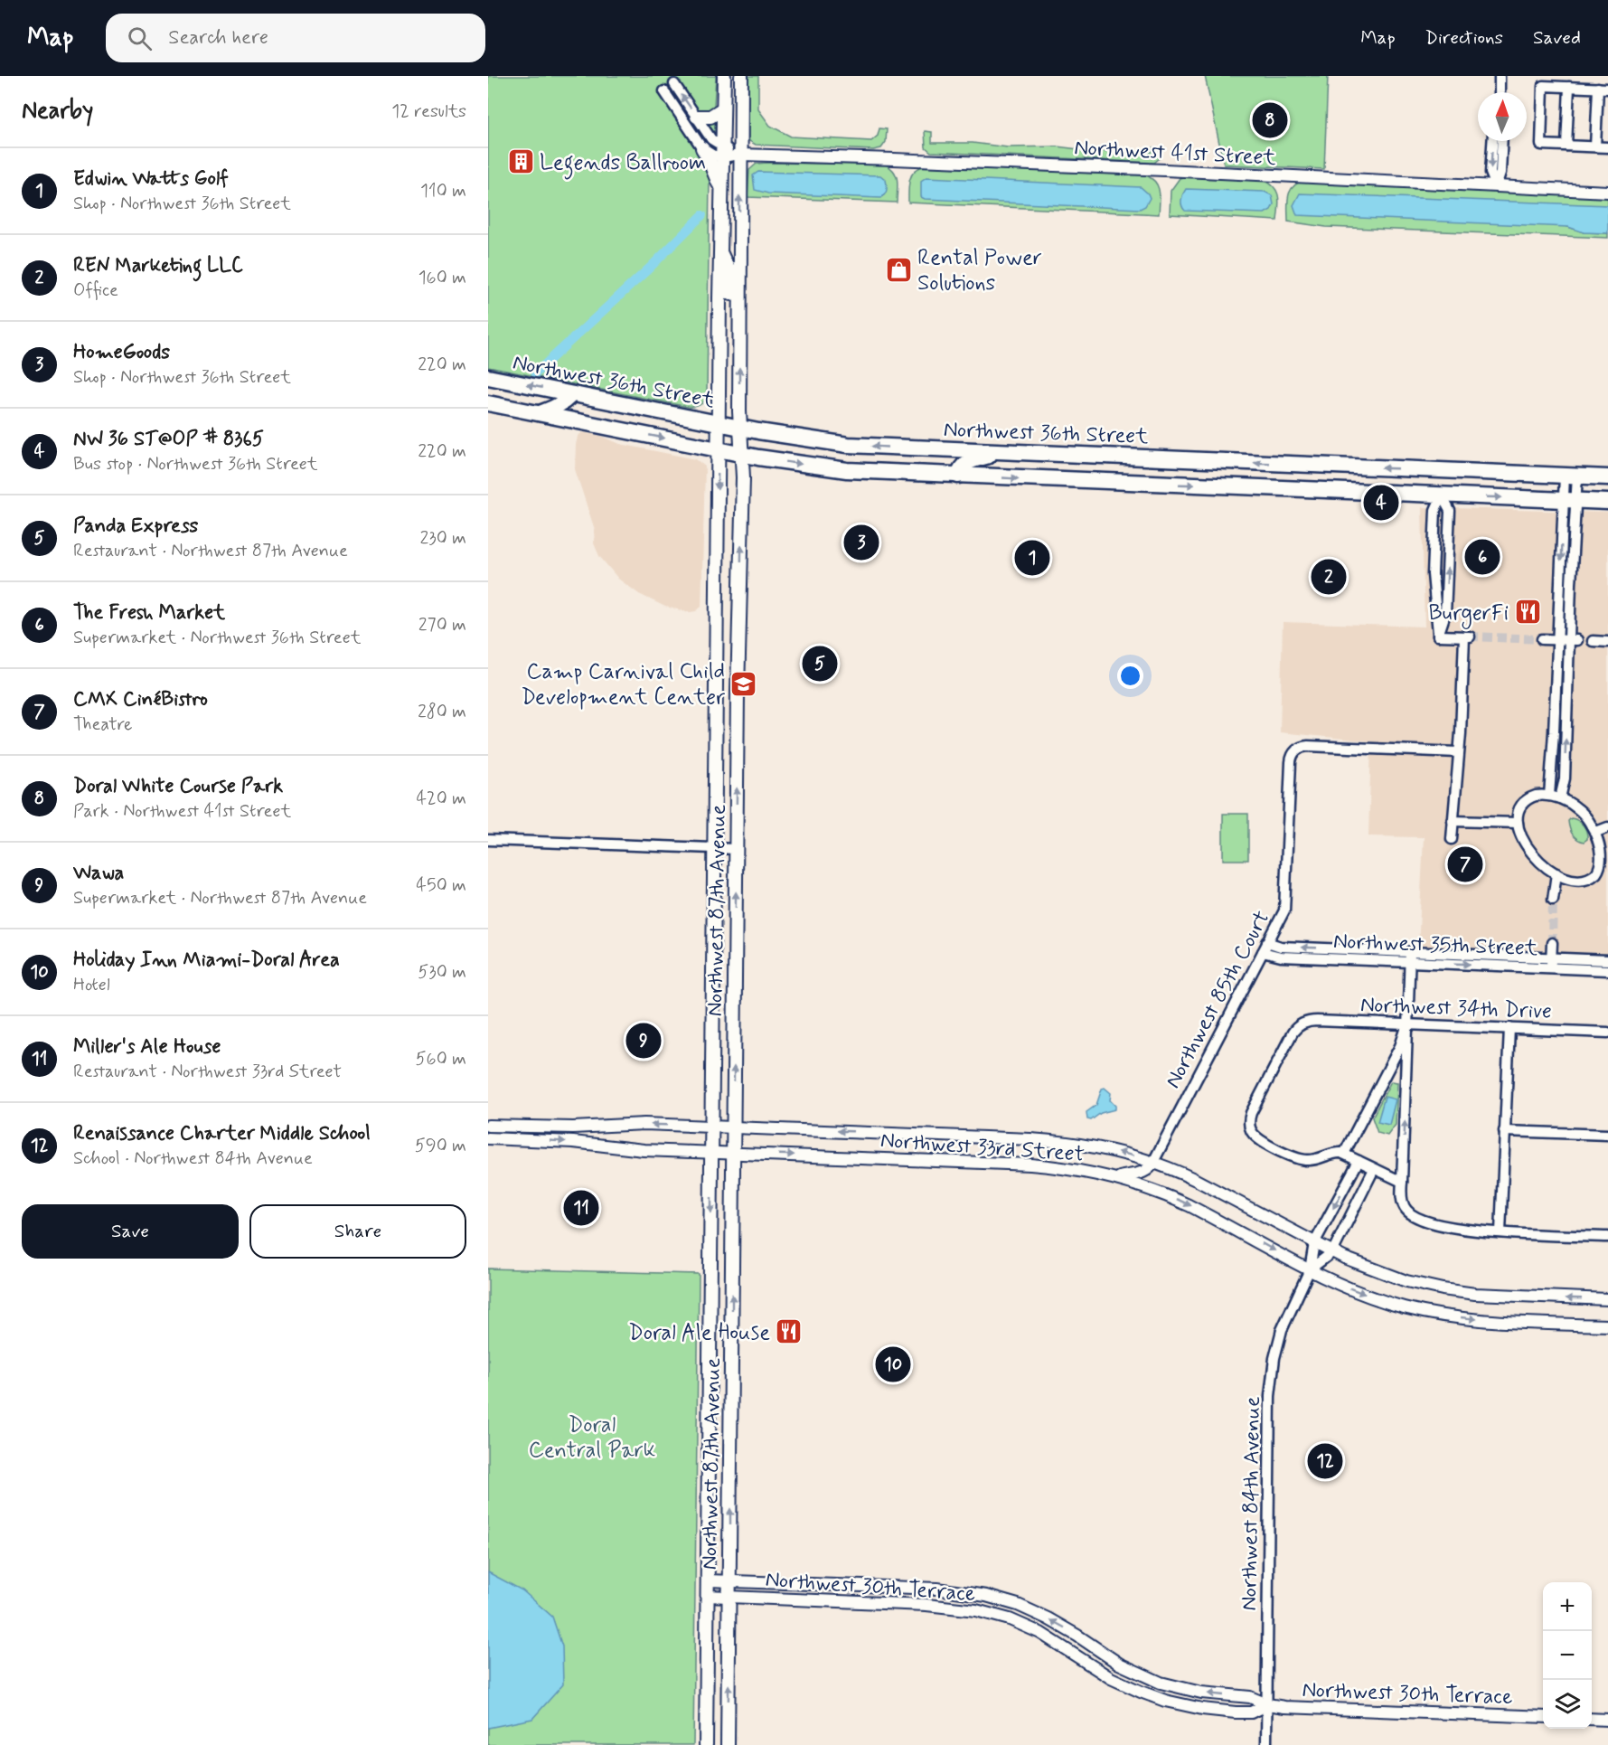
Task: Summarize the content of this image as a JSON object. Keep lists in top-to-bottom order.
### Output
{
  "streets": {
    "main road": ["Northwest 36th Street", "Northwest 87th Avenue"],
    "street": [
      "Northwest 41st Street",
      "Northwest 35th Street",
      "Northwest 85th Court",
      "Northwest 34th Drive",
      "Northwest 33rd Street",
      "Northwest 84th Avenue",
      "Northwest 30th Terrace"
    ]
  },
  "crossings": [
    ["Northwest 41st Street", "Northwest 87th Avenue"],
    ["Northwest 36th Street", "Northwest 87th Avenue"],
    ["Northwest 87th Avenue", "Northwest 33rd Street"],
    ["Northwest 87th Avenue", "Northwest 30th Terrace"],
    ["Northwest 35th Street", "Northwest 85th Court"],
    ["Northwest 85th Court", "Northwest 33rd Street"],
    ["Northwest 33rd Street", "Northwest 84th Avenue"],
    ["Northwest 84th Avenue", "Northwest 30th Terrace"]
  ],
  "parks": ["Doral Central Park"],
  "places": {
    "building": ["Legends Ballroom"],
    "shop": ["Rental Power Solutions"],
    "restaurant": ["BurgerFi", "Doral Ale House"],
    "school or university": ["Camp Carnival Child Development Center"]
  },
  "north": "top",
  "page": {
    "header": "Map",
    "search": "Search here",
    "nav": ["Map", "Directions", "Saved"],
    "heading": ["Nearby", "12 results"],
    "pins": [
      "8",
      "4",
      "3",
      "6",
      "1",
      "2",
      "5",
      "7",
      "9",
      "11",
      "10",
      "12"
    ],
    "list": [
      {
        "mark": "1",
        "name": "Edwin Watts Golf",
        "note": "Shop · Northwest 36th Street",
        "value": "110 m"
      },
      {
        "mark": "2",
        "name": "REN Marketing LLC",
        "note": "Office",
        "value": "160 m"
      },
      {
        "mark": "3",
        "name": "HomeGoods",
        "note": "Shop · Northwest 36th Street",
        "value": "220 m"
      },
      {
        "mark": "4",
        "name": "NW 36 ST@OP # 8365",
        "note": "Bus stop · Northwest 36th Street",
        "value": "220 m"
      },
      {
        "mark": "5",
        "name": "Panda Express",
        "note": "Restaurant · Northwest 87th Avenue",
        "value": "230 m"
      },
      {
        "mark": "6",
        "name": "The Fresh Market",
        "note": "Supermarket · Northwest 36th Street",
        "value": "270 m"
      },
      {
        "mark": "7",
        "name": "CMX CinéBistro",
        "note": "Theatre",
        "value": "280 m"
      },
      {
        "mark": "8",
        "name": "Doral White Course Park",
        "note": "Park · Northwest 41st Street",
        "value": "420 m"
      },
      {
        "mark": "9",
        "name": "Wawa",
        "note": "Supermarket · Northwest 87th Avenue",
        "value": "450 m"
      },
      {
        "mark": "10",
        "name": "Holiday Inn Miami-Doral Area",
        "note": "Hotel",
        "value": "530 m"
      },
      {
        "mark": "11",
        "name": "Miller's Ale House",
        "note": "Restaurant · Northwest 33rd Street",
        "value": "560 m"
      },
      {
        "mark": "12",
        "name": "Renaissance Charter Middle School",
        "note": "School · Northwest 84th Avenue",
        "value": "590 m"
      }
    ],
    "buttons": ["Save", "Share"],
    "map_buttons": ["+", "−"]
  }
}
